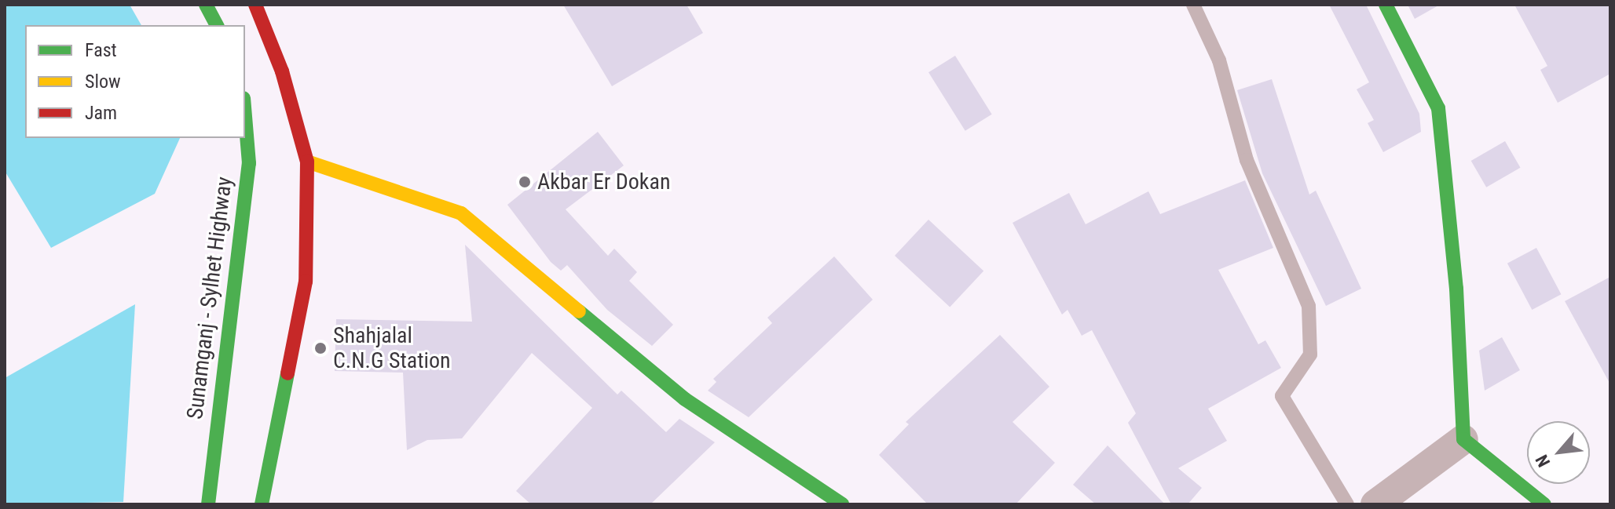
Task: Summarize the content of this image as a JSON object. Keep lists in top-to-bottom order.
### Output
{
  "streets": {
    "street": ["Sunamganj - Sylhet Highway"]
  },
  "places": ["Akbar Er Dokan", "Shahjalal C.N.G Station"],
  "legend": ["Fast", "Slow", "Jam"],
  "north": "bottom left"
}
